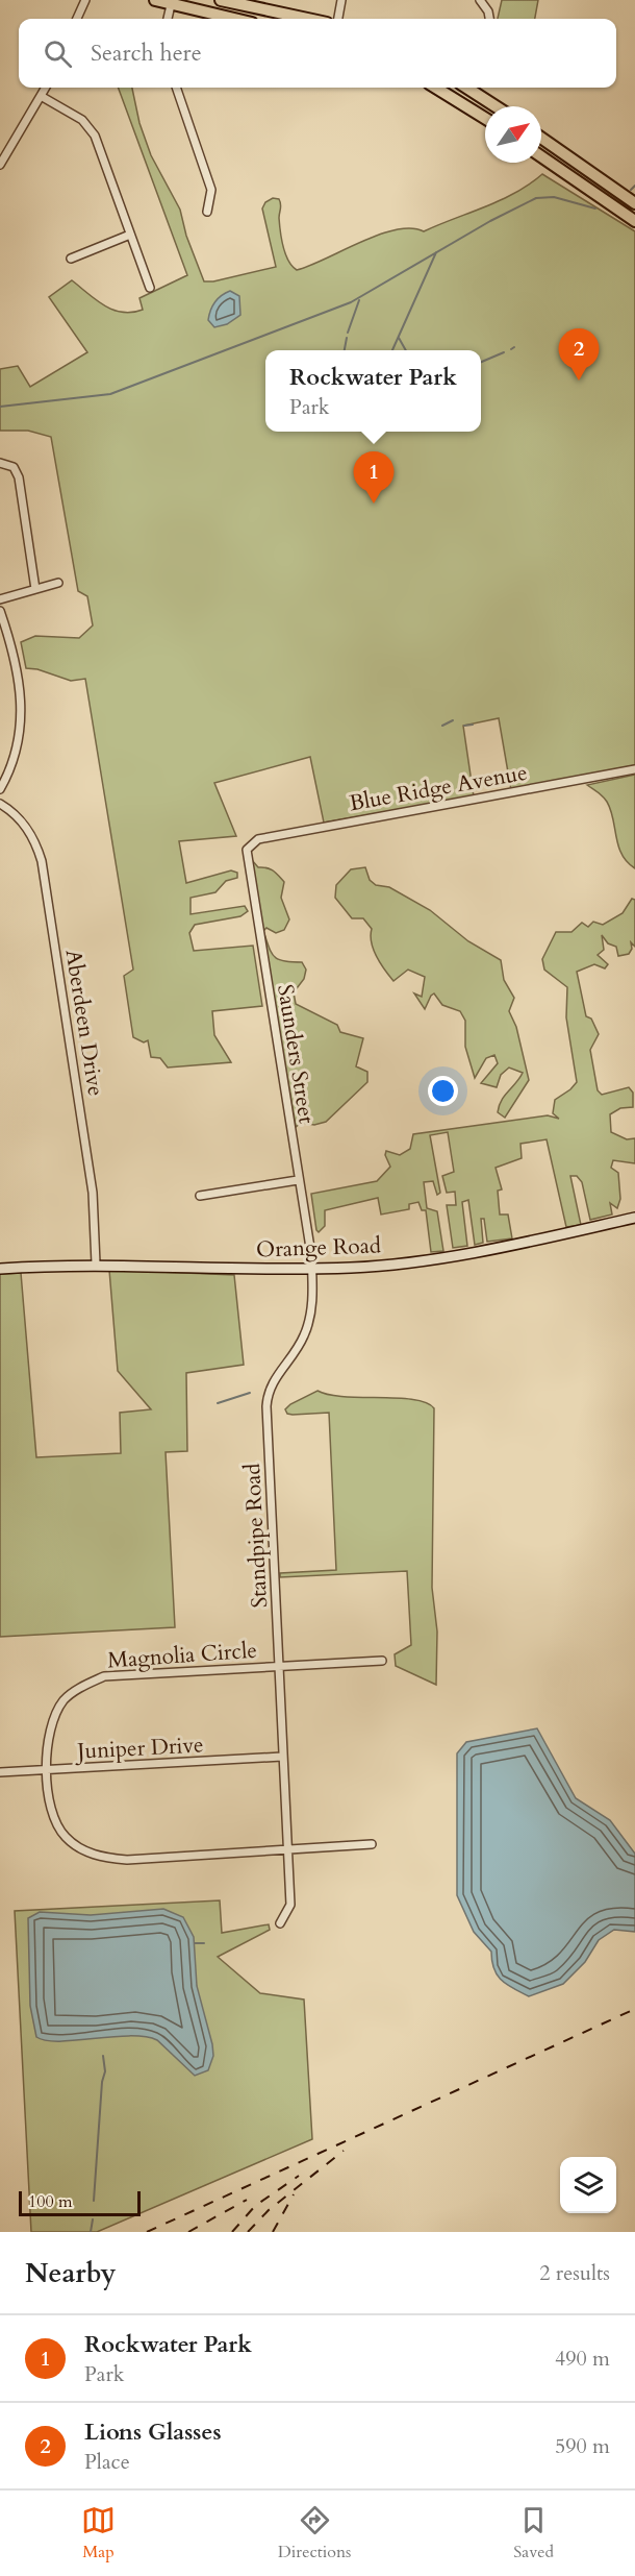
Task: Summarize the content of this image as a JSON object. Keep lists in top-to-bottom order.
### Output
{
  "streets": {
    "main road": ["Orange Road"],
    "street": [
      "Blue Ridge Avenue",
      "Aberdeen Drive",
      "Saunders Street",
      "Standpipe Road",
      "Magnolia Circle",
      "Juniper Drive"
    ]
  },
  "crossings": [
    ["Blue Ridge Avenue", "Saunders Street"],
    ["Aberdeen Drive", "Orange Road"],
    ["Saunders Street", "Orange Road"],
    ["Saunders Street", "Standpipe Road"],
    ["Orange Road", "Standpipe Road"],
    ["Standpipe Road", "Magnolia Circle"],
    ["Standpipe Road", "Juniper Drive"],
    ["Magnolia Circle", "Juniper Drive"]
  ],
  "scale_bar": "100 m",
  "north": "top right",
  "page": {
    "search": "Search here",
    "pins": ["2", "1"],
    "popup": ["Rockwater Park", "Park"],
    "scale": "100 m",
    "heading": ["Nearby", "2 results"],
    "list": [
      {
        "mark": "1",
        "name": "Rockwater Park",
        "note": "Park",
        "value": "490 m"
      },
      {
        "mark": "2",
        "name": "Lions Glasses",
        "note": "Place",
        "value": "590 m"
      }
    ],
    "nav": ["Map", "Directions", "Saved"]
  }
}
